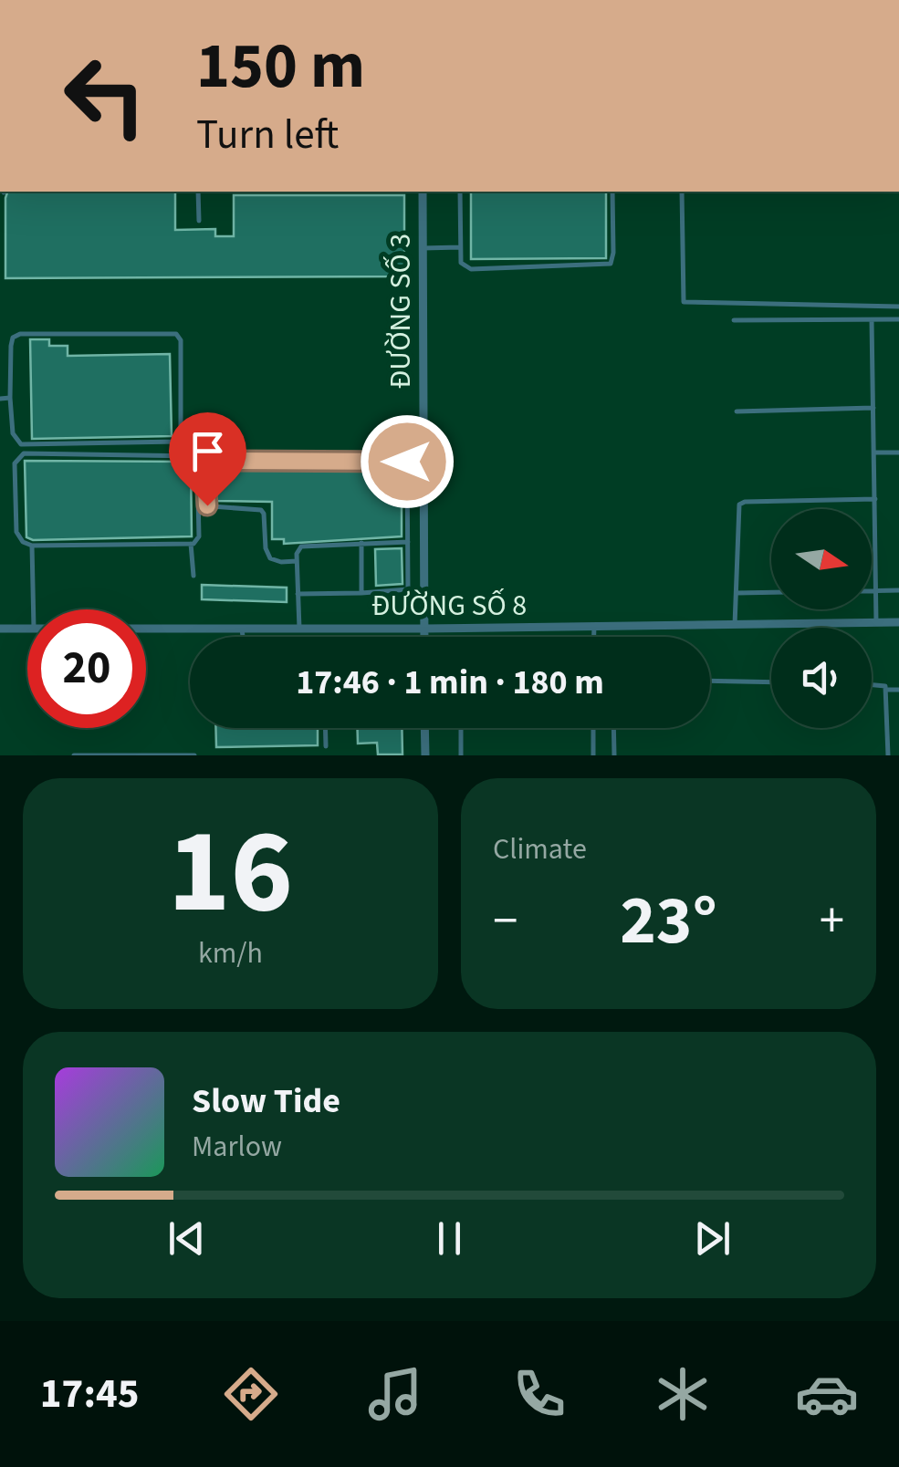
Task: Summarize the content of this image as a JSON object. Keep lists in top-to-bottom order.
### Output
{
  "streets": {
    "street": ["ĐƯỜNG SỐ 3", "ĐƯỜNG SỐ 8"]
  },
  "crossings": [
    ["ĐƯỜNG SỐ 3", "ĐƯỜNG SỐ 8"]
  ],
  "north": "right",
  "page": {
    "turn": ["150 m", "Turn left"],
    "limit": "20",
    "trip": "17:46 · 1 min · 180 m",
    "tile": [
      ["16", "km/h"],
      "Climate"
    ],
    "heat": ["−", "23°", "+"],
    "song": ["Slow Tide", "Marlow"],
    "tabs": "17:45"
  }
}
